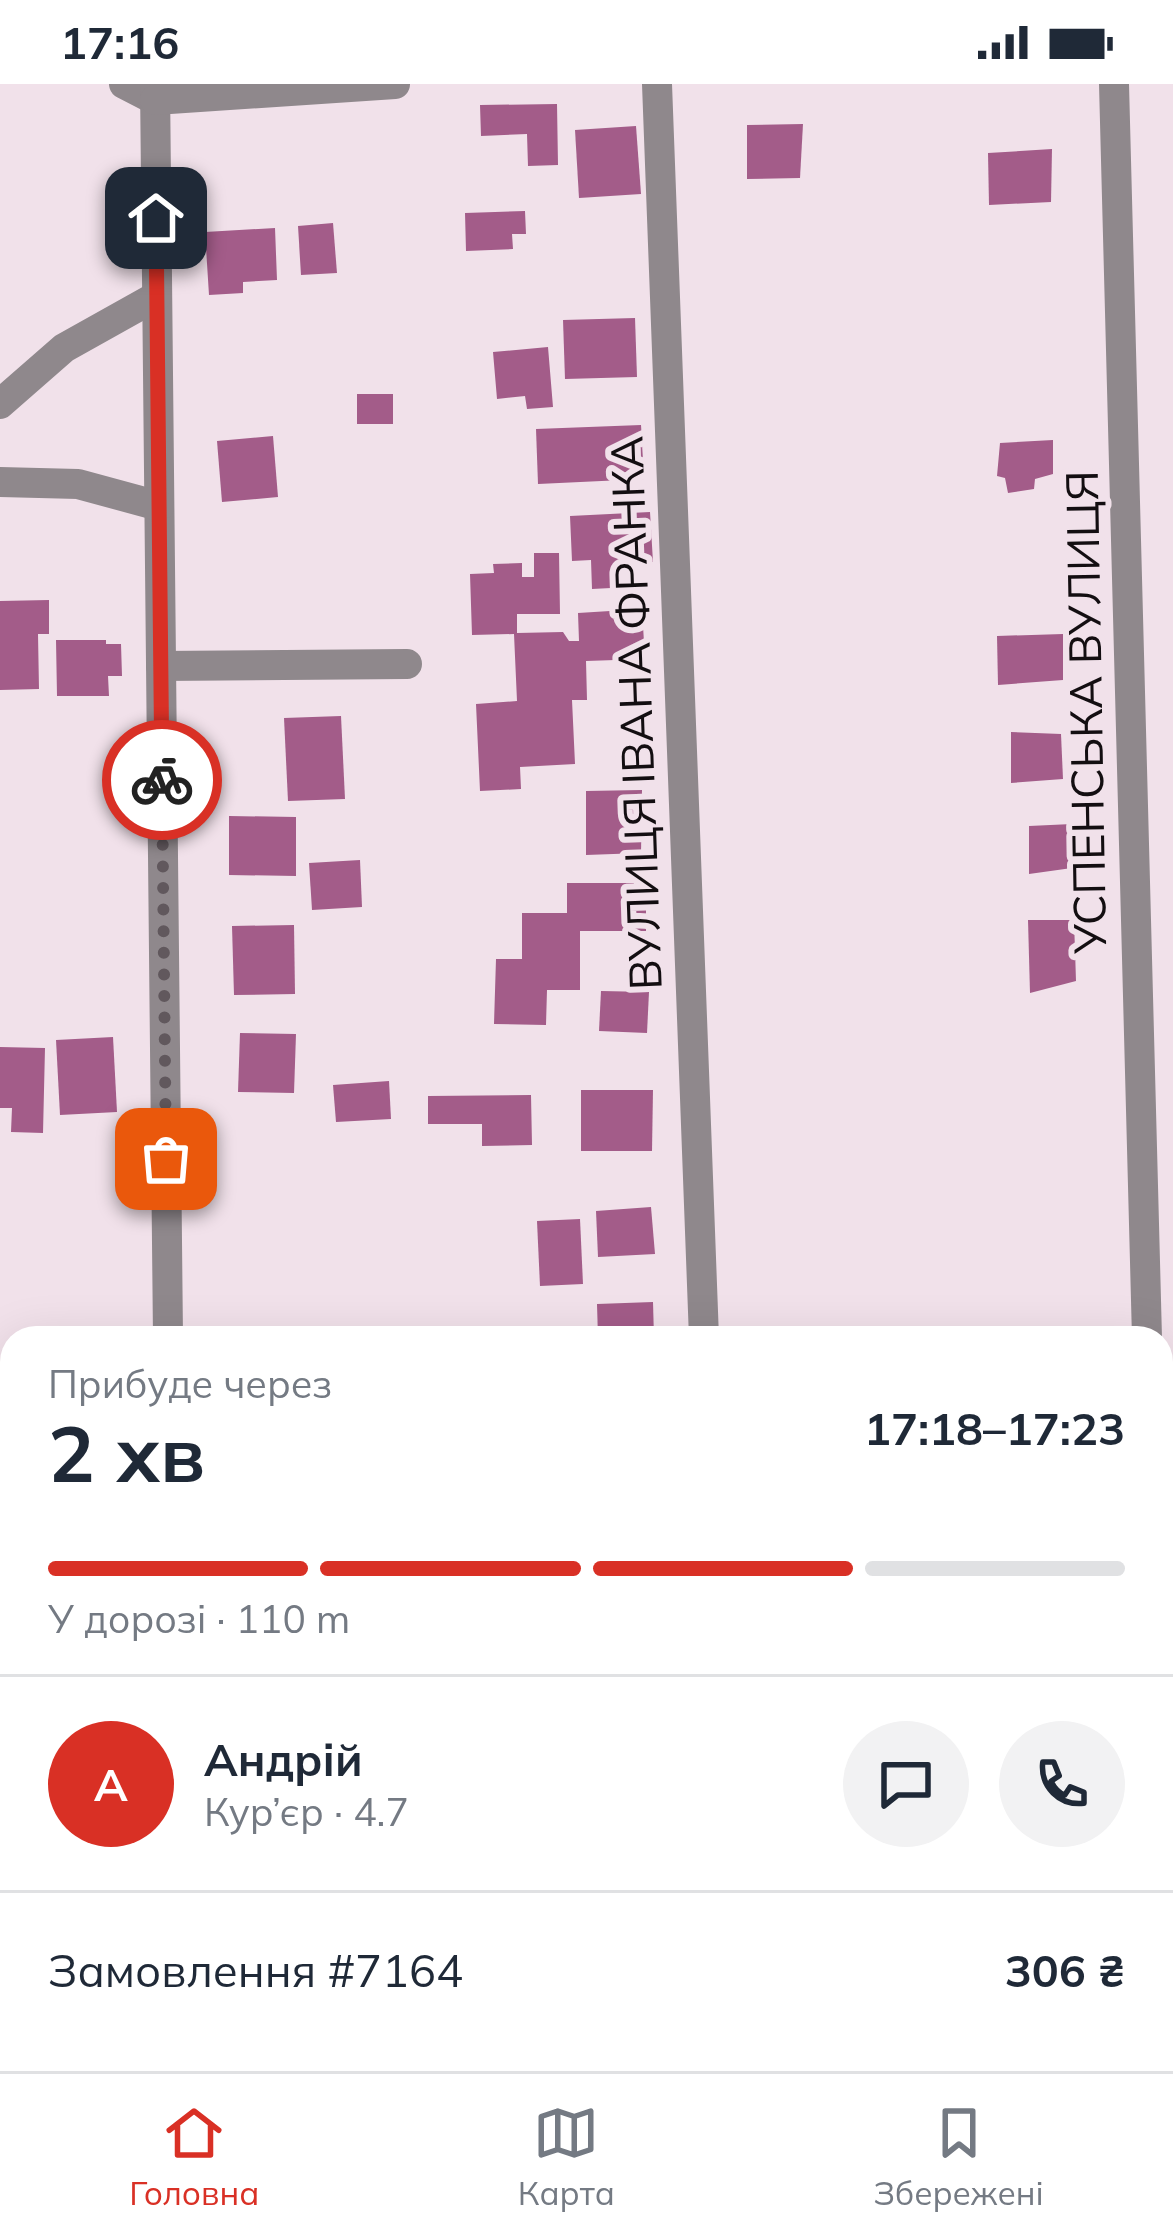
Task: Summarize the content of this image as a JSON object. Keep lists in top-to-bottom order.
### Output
{
  "streets": {
    "street": ["УСПЕНСЬКА ВУЛИЦЯ", "ВУЛИЦЯ ІВАНА ФРАНКА"]
  },
  "page": {
    "status": "17:16",
    "heading": ["2 хв", "Прибуде через", "17:18–17:23"],
    "panel": [
      "Андрій",
      "Кур’єр · 4.7",
      "Замовлення #7164",
      "306 ₴"
    ],
    "bar": "У дорозі · 110 m",
    "round": "А",
    "tabs": ["Головна", "Карта", "Збережені"]
  }
}
